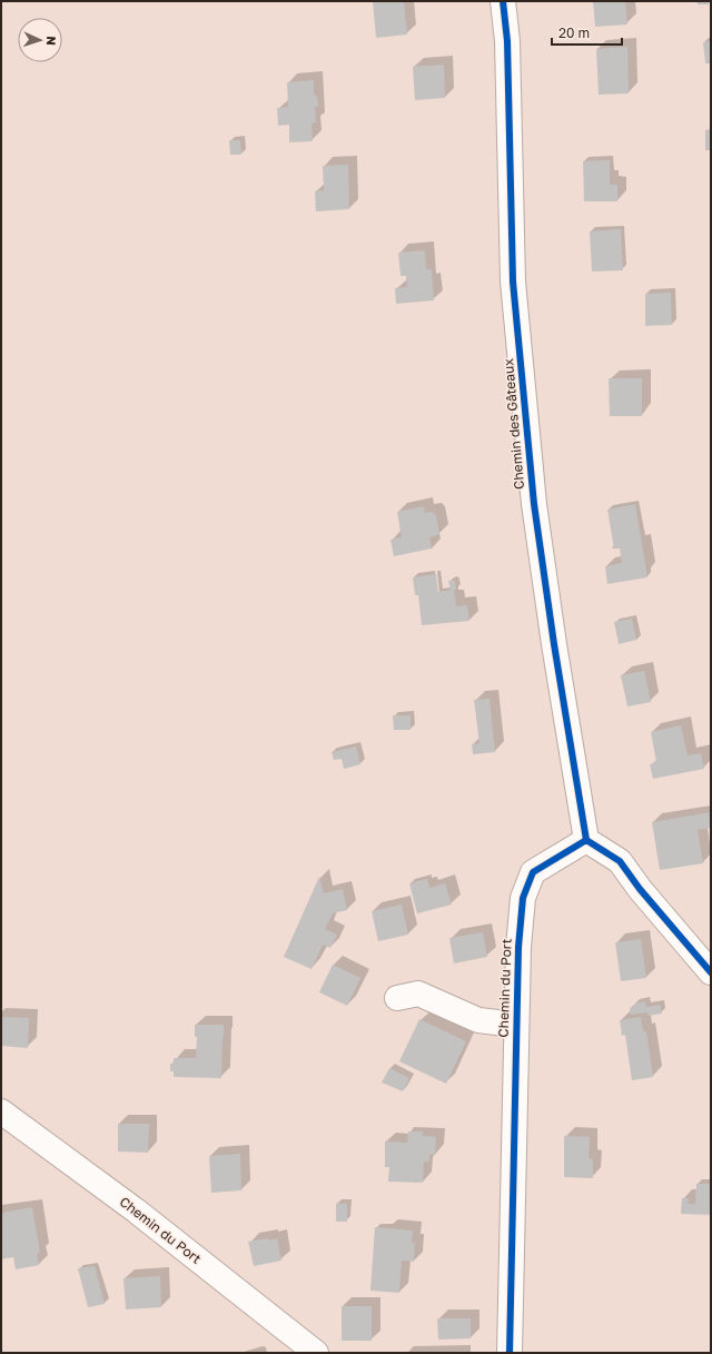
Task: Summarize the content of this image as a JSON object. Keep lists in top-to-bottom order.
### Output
{
  "streets": {
    "street": ["Chemin des Gâteaux", "Chemin du Port"]
  },
  "crossings": [
    ["Chemin des Gâteaux", "Chemin du Port"]
  ],
  "scale_bar": "20 m",
  "north": "right"
}
